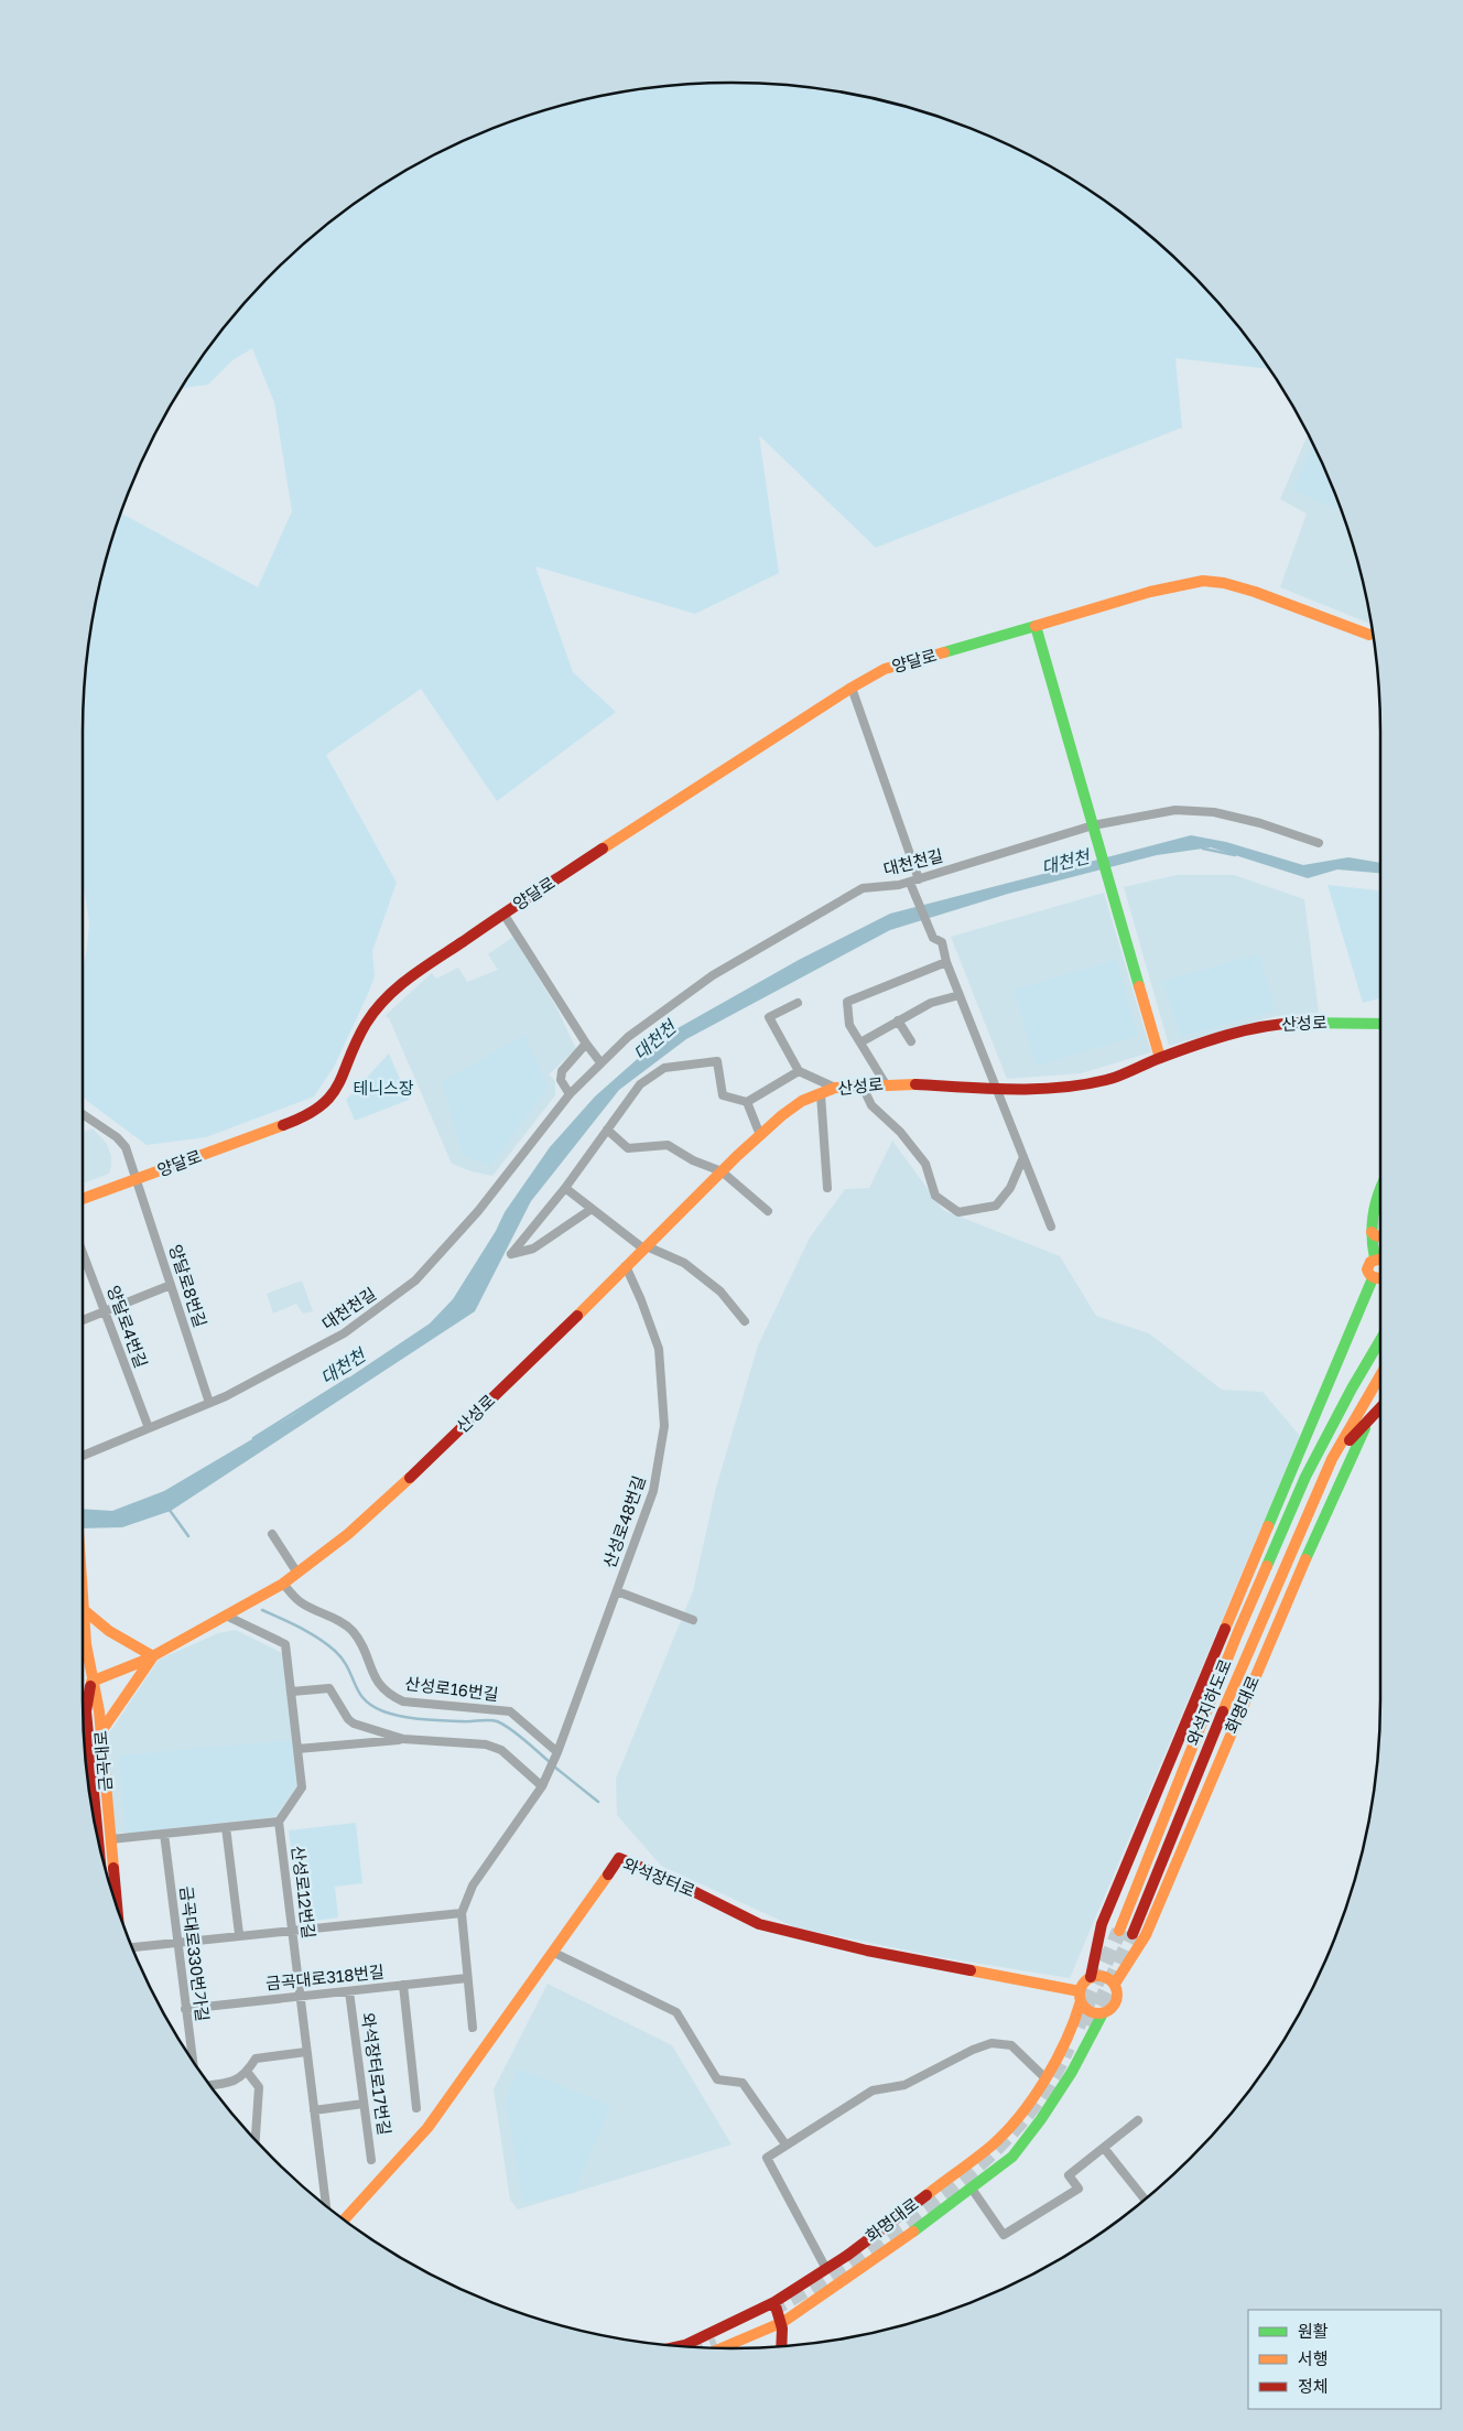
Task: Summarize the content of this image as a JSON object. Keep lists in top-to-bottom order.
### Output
{
  "streets": {
    "main road": [
      "양달로",
      "산성로",
      "와석지하도로",
      "화명대로",
      "금곡대로",
      "와석장터로"
    ],
    "street": [
      "대천천길",
      "양달로8번길",
      "양달로4번길",
      "산성로48번길",
      "산성로16번길",
      "산성로12번길",
      "금곡대로330번가길",
      "금곡대로318번길",
      "와석장터로17번길"
    ]
  },
  "crossings": [
    ["양달로", "양달로8번길"],
    ["대천천길", "양달로8번길"],
    ["대천천길", "양달로4번길"],
    ["산성로", "산성로48번길"],
    ["산성로", "산성로16번길"],
    ["산성로", "금곡대로"],
    ["산성로48번길", "산성로16번길"],
    ["와석지하도로", "화명대로"],
    ["화명대로", "와석장터로"],
    ["산성로12번길", "금곡대로318번길"],
    ["금곡대로330번가길", "금곡대로318번길"],
    ["금곡대로318번길", "와석장터로17번길"]
  ],
  "water": ["대천천"],
  "parks": ["테니스장"],
  "legend": ["원활", "서행", "정체"]
}
